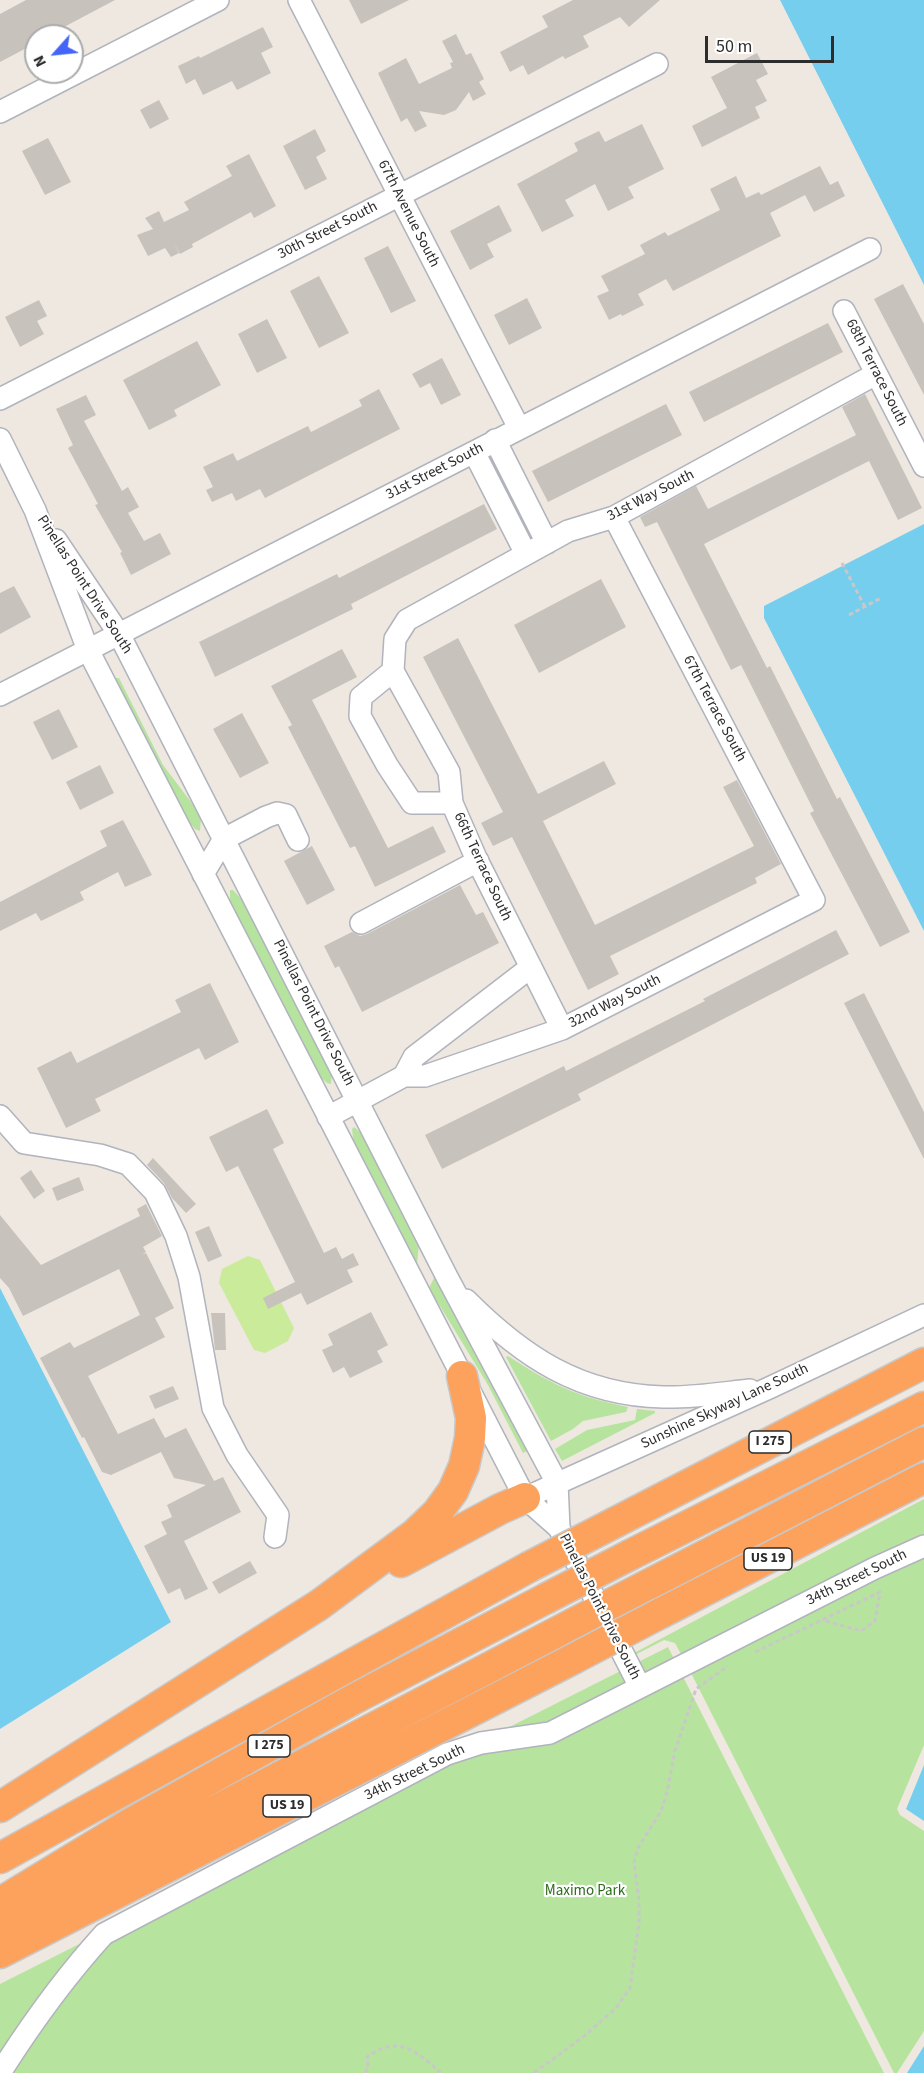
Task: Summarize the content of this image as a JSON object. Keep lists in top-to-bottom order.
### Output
{
  "streets": {
    "highway": ["I 275", "US 19"],
    "street": [
      "67th Avenue South",
      "30th Street South",
      "68th Terrace South",
      "31st Street South",
      "31st Way South",
      "Pinellas Point Drive South",
      "67th Terrace South",
      "66th Terrace South",
      "32nd Way South",
      "Sunshine Skyway Lane South",
      "34th Street South"
    ]
  },
  "crossings": [
    ["67th Avenue South", "30th Street South"],
    ["67th Avenue South", "31st Street South"],
    ["68th Terrace South", "31st Way South"],
    ["31st Street South", "Pinellas Point Drive South"],
    ["31st Way South", "67th Terrace South"],
    ["31st Way South", "66th Terrace South"],
    ["Pinellas Point Drive South", "32nd Way South"],
    ["Pinellas Point Drive South", "Sunshine Skyway Lane South"],
    ["Pinellas Point Drive South", "34th Street South"],
    ["67th Terrace South", "32nd Way South"],
    ["66th Terrace South", "32nd Way South"]
  ],
  "parks": ["Maximo Park"],
  "scale_bar": "50 m",
  "north": "bottom left"
}
